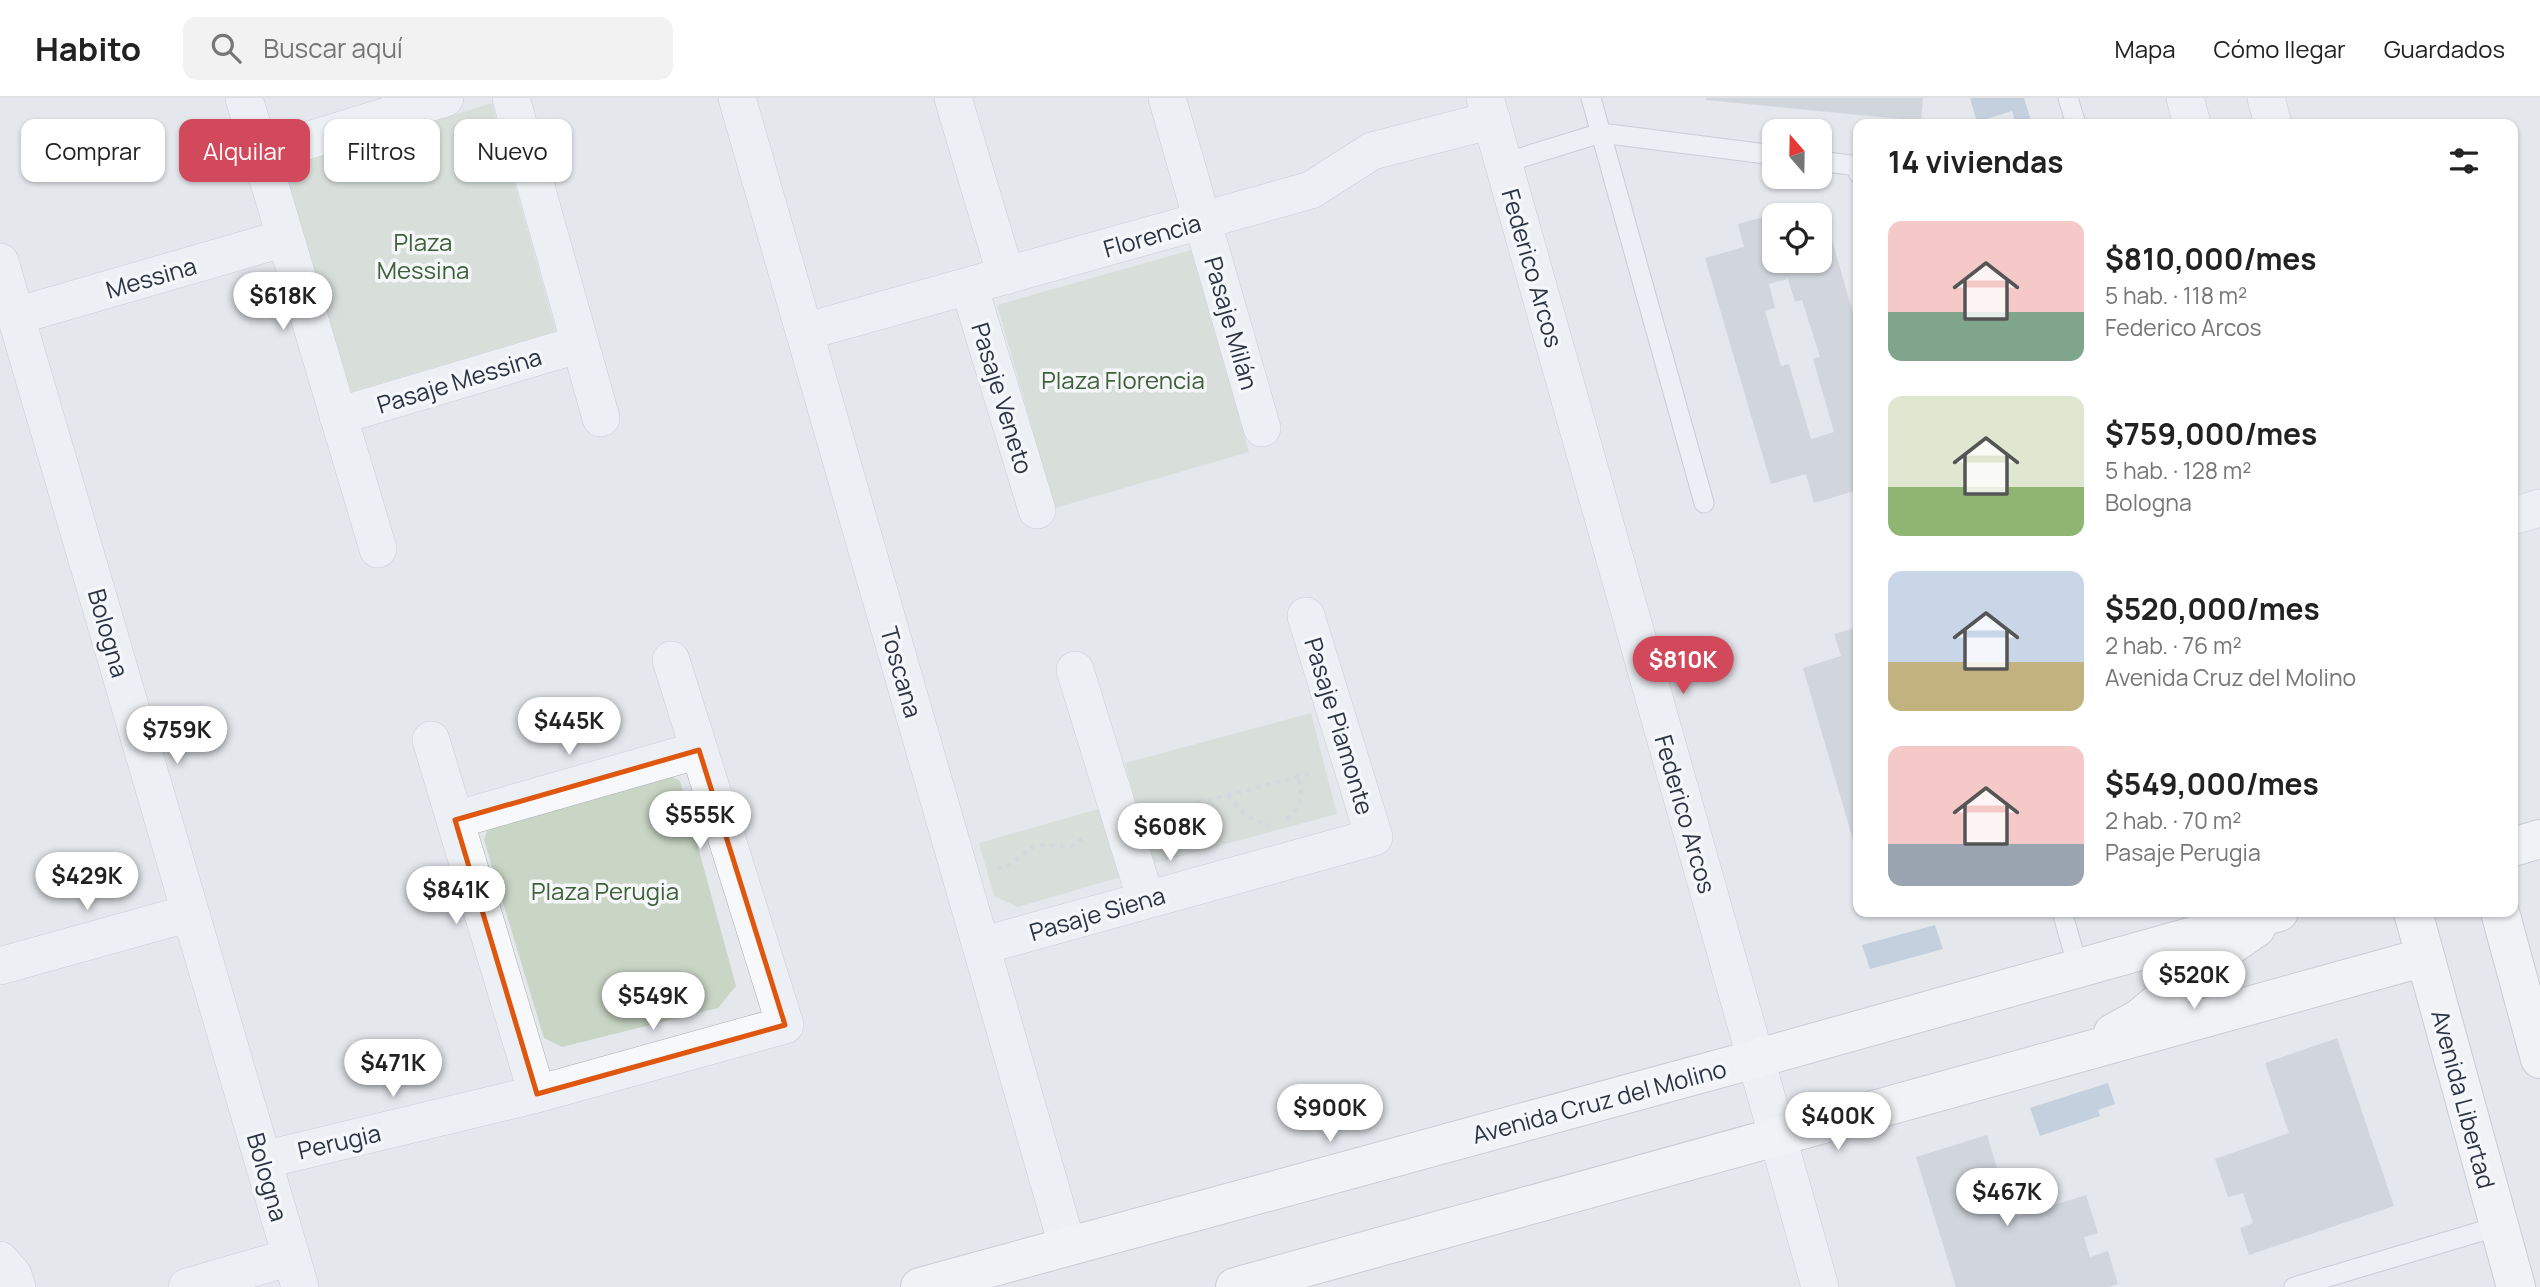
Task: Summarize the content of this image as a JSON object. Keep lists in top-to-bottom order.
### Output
{
  "streets": {
    "street": [
      "Florencia",
      "Federico Arcos",
      "Messina",
      "Pasaje Milán",
      "Pasaje Messina",
      "Pasaje Veneto",
      "Bologna",
      "Toscana",
      "Pasaje Piamonte",
      "Pasaje Siena",
      "Avenida Libertad",
      "Avenida Cruz del Molino",
      "Perugia"
    ]
  },
  "crossings": [
    ["Florencia", "Federico Arcos"],
    ["Florencia", "Pasaje Milán"],
    ["Florencia", "Pasaje Veneto"],
    ["Florencia", "Toscana"],
    ["Federico Arcos", "Avenida Cruz del Molino"],
    ["Messina", "Bologna"],
    ["Bologna", "Perugia"],
    ["Toscana", "Pasaje Siena"],
    ["Toscana", "Avenida Cruz del Molino"],
    ["Pasaje Piamonte", "Pasaje Siena"],
    ["Avenida Libertad", "Avenida Cruz del Molino"]
  ],
  "parks": ["Plaza Messina", "Plaza Florencia", "Plaza Perugia"],
  "north": "top",
  "page": {
    "header": "Habito",
    "search": "Buscar aquí",
    "nav": ["Mapa", "Cómo llegar", "Guardados"],
    "chip": [
      "Comprar",
      "Alquilar",
      "Filtros",
      "Nuevo"
    ],
    "heading": "14 viviendas",
    "list": [
      {
        "name": "$810,000/mes",
        "note": "5 hab. · 118 m² · Federico Arcos"
      },
      {
        "name": "$759,000/mes",
        "note": "5 hab. · 128 m² · Bologna"
      },
      {
        "name": "$520,000/mes",
        "note": "2 hab. · 76 m² · Avenida Cruz del Molino"
      },
      {
        "name": "$549,000/mes",
        "note": "2 hab. · 70 m² · Pasaje Perugia"
      }
    ],
    "price": [
      "$618K",
      "$810K",
      "$445K",
      "$759K",
      "$555K",
      "$608K",
      "$429K",
      "$841K",
      "$520K",
      "$549K",
      "$471K",
      "$900K",
      "$400K",
      "$467K"
    ]
  }
}
